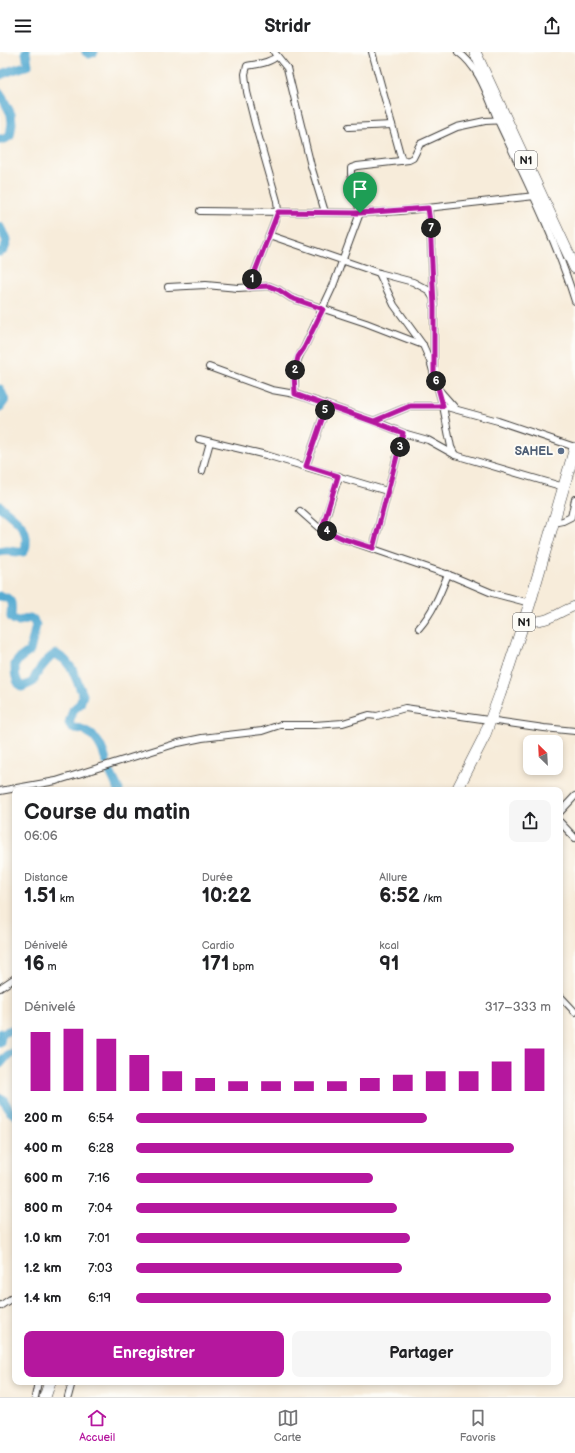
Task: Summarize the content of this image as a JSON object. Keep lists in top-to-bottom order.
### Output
{
  "streets": {
    "highway": ["N1"]
  },
  "places": ["SAHEL"],
  "north": "top left",
  "page": {
    "header": "Stridr",
    "pins": [
      "7",
      "1",
      "2",
      "6",
      "5",
      "3",
      "4"
    ],
    "heading": ["Course du matin", "06:06"],
    "stats": [
      ["Distance", "1.51 km"],
      ["Durée", "10:22"],
      ["Allure", "6:52 /km"],
      ["Dénivelé", "16 m"],
      ["Cardio", "171 bpm"],
      ["kcal", "91"]
    ],
    "chart": ["Dénivelé", "317–333 m"],
    "list": [
      {
        "name": "200 m",
        "note": "6:54"
      },
      {
        "name": "400 m",
        "note": "6:28"
      },
      {
        "name": "600 m",
        "note": "7:16"
      },
      {
        "name": "800 m",
        "note": "7:04"
      },
      {
        "name": "1.0 km",
        "note": "7:01"
      },
      {
        "name": "1.2 km",
        "note": "7:03"
      },
      {
        "name": "1.4 km",
        "note": "6:19"
      }
    ],
    "buttons": ["Enregistrer", "Partager"],
    "tabs": ["Accueil", "Carte", "Favoris"]
  }
}
